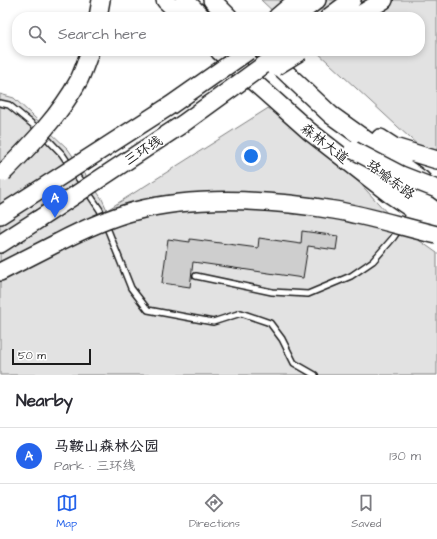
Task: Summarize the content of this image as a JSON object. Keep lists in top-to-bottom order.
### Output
{
  "streets": {
    "highway": ["森林大道", "三环线", "珞喻东路"]
  },
  "scale_bar": "50 m",
  "page": {
    "search": "Search here",
    "pins": "A",
    "scale": "50 m",
    "heading": "Nearby",
    "list": [
      {
        "mark": "A",
        "name": "马鞍山森林公园",
        "note": "Park · 三环线",
        "value": "130 m"
      }
    ],
    "nav": ["Map", "Directions", "Saved"]
  }
}
